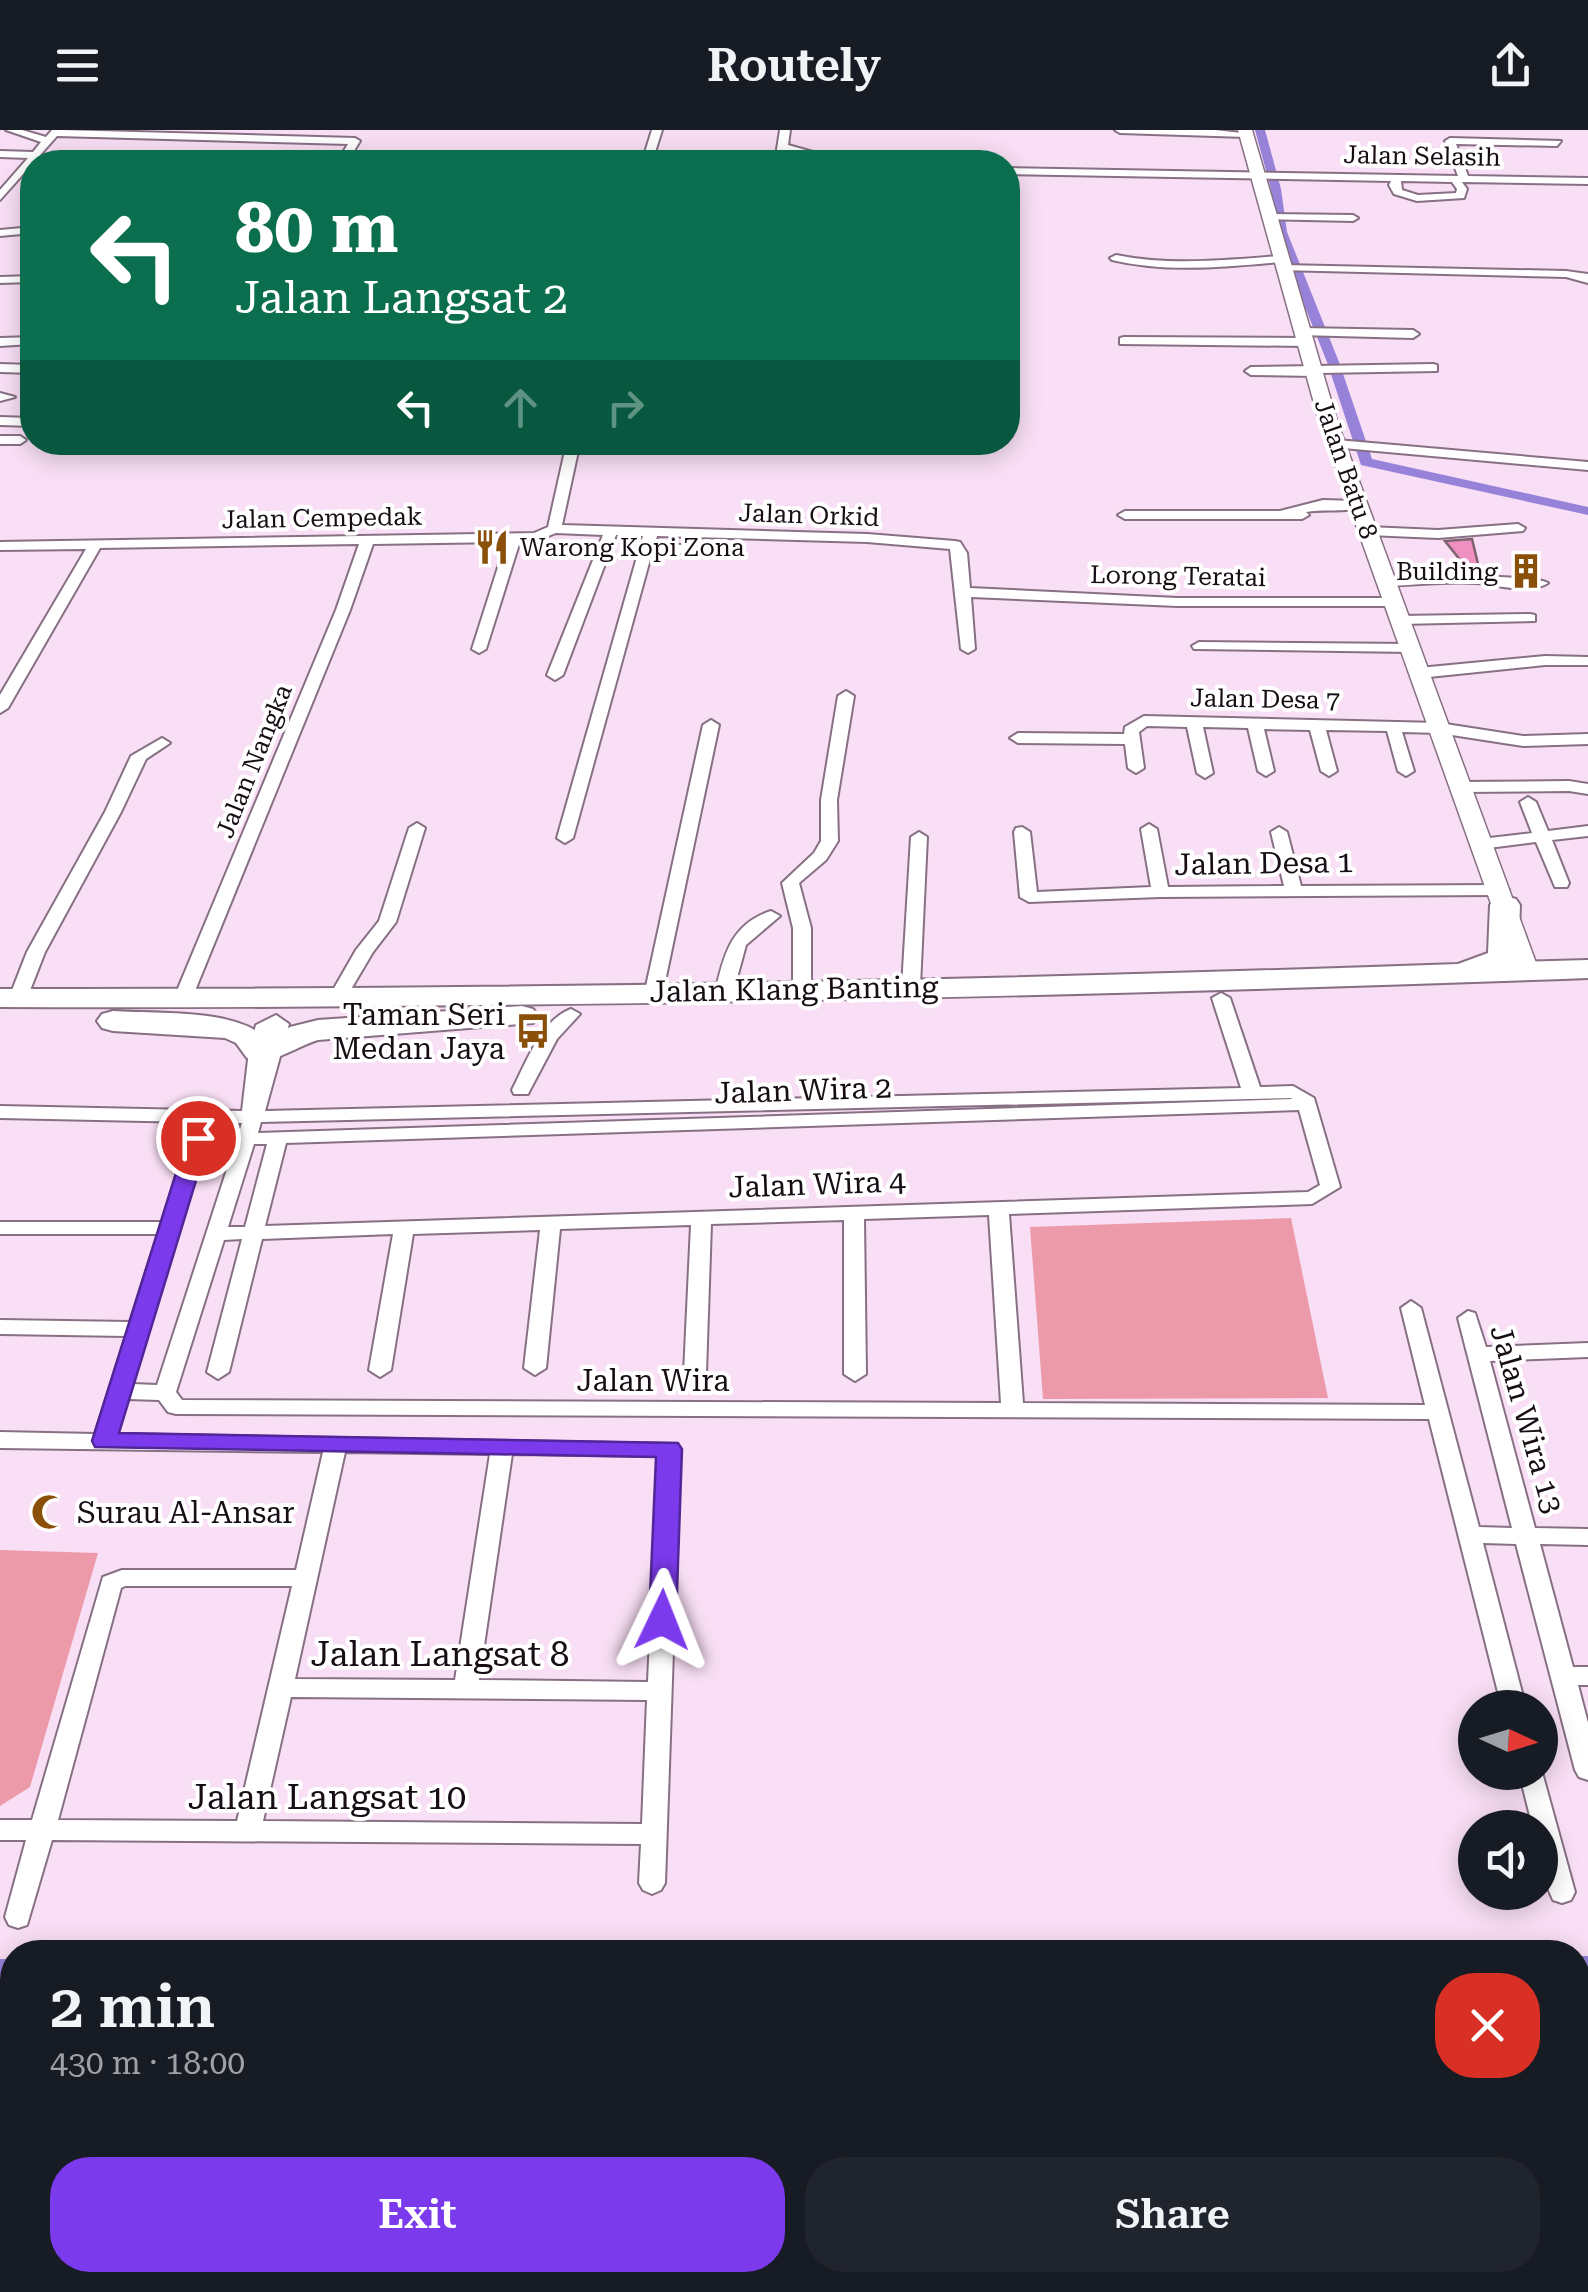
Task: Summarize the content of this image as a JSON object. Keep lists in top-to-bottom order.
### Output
{
  "streets": {
    "highway": ["Jalan Klang Banting"],
    "street": [
      "Jalan Selasih",
      "Jalan Batu 8",
      "Jalan Orkid",
      "Jalan Cempedak",
      "Lorong Teratai",
      "Jalan Desa 7",
      "Jalan Nangka",
      "Jalan Desa 1",
      "Jalan Wira 2",
      "Jalan Wira 4",
      "Jalan Wira",
      "Jalan Wira 13",
      "Jalan Langsat 8",
      "Jalan Langsat 10"
    ]
  },
  "crossings": [
    ["Jalan Selasih", "Jalan Batu 8"],
    ["Jalan Batu 8", "Lorong Teratai"],
    ["Jalan Batu 8", "Jalan Desa 7"],
    ["Jalan Batu 8", "Jalan Desa 1"],
    ["Jalan Orkid", "Jalan Cempedak"],
    ["Jalan Orkid", "Lorong Teratai"],
    ["Jalan Cempedak", "Jalan Nangka"],
    ["Jalan Nangka", "Jalan Klang Banting"],
    ["Jalan Wira 2", "Jalan Wira 4"]
  ],
  "places": {
    "restaurant": ["Warong Kopi Zona"],
    "building": ["Building"],
    "bus stop": ["Taman Seri Medan Jaya"],
    "mosque": ["Surau Al-Ansar"]
  },
  "north": "right",
  "page": {
    "header": "Routely",
    "turn": ["80 m", "Jalan Langsat 2"],
    "heading": ["2 min", "430 m · 18:00"],
    "buttons": ["Exit", "Share"]
  }
}
